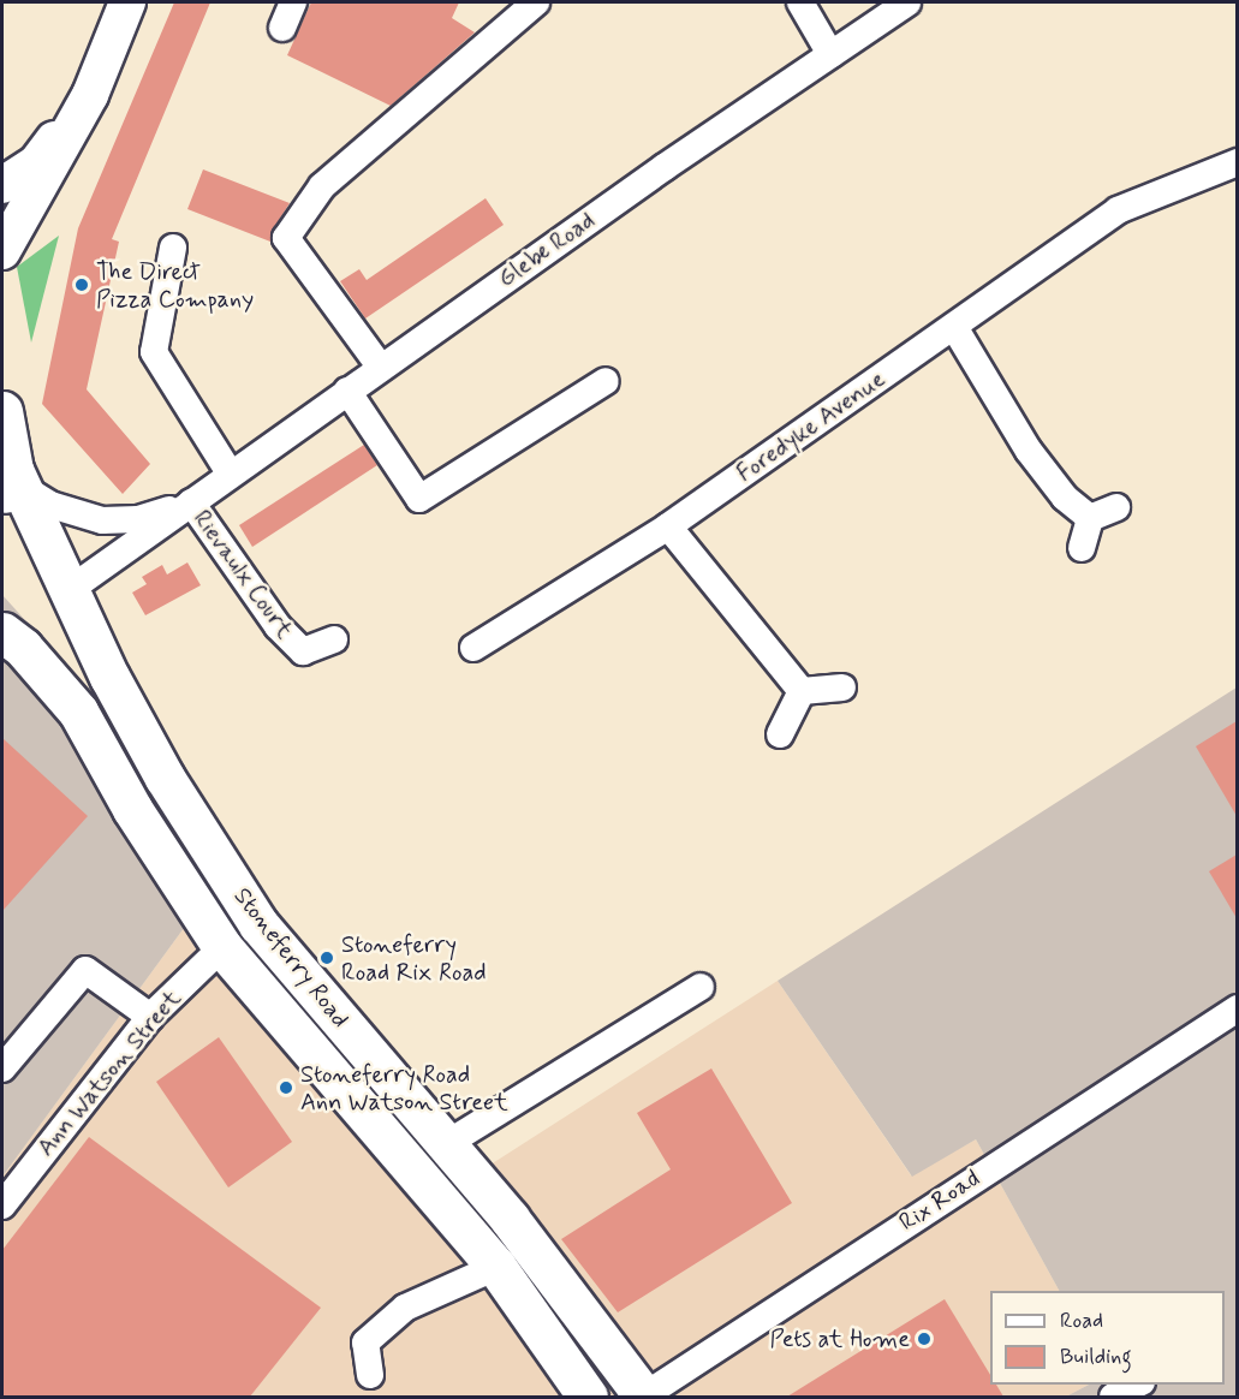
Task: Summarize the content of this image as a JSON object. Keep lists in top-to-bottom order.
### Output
{
  "streets": {
    "highway": ["Stoneferry Road"],
    "street": [
      "Glebe Road",
      "Foredyke Avenue",
      "Rievaulx Court",
      "Ann Watson Street",
      "Rix Road"
    ]
  },
  "crossings": [
    ["Glebe Road", "Rievaulx Court"],
    ["Glebe Road", "Stoneferry Road"],
    ["Stoneferry Road", "Ann Watson Street"],
    ["Stoneferry Road", "Rix Road"]
  ],
  "places": [
    "The Direct Pizza Company",
    "Stoneferry Road Rix Road",
    "Stoneferry Road Ann Watson Street",
    "Pets at Home"
  ],
  "legend": ["Road", "Building"]
}
